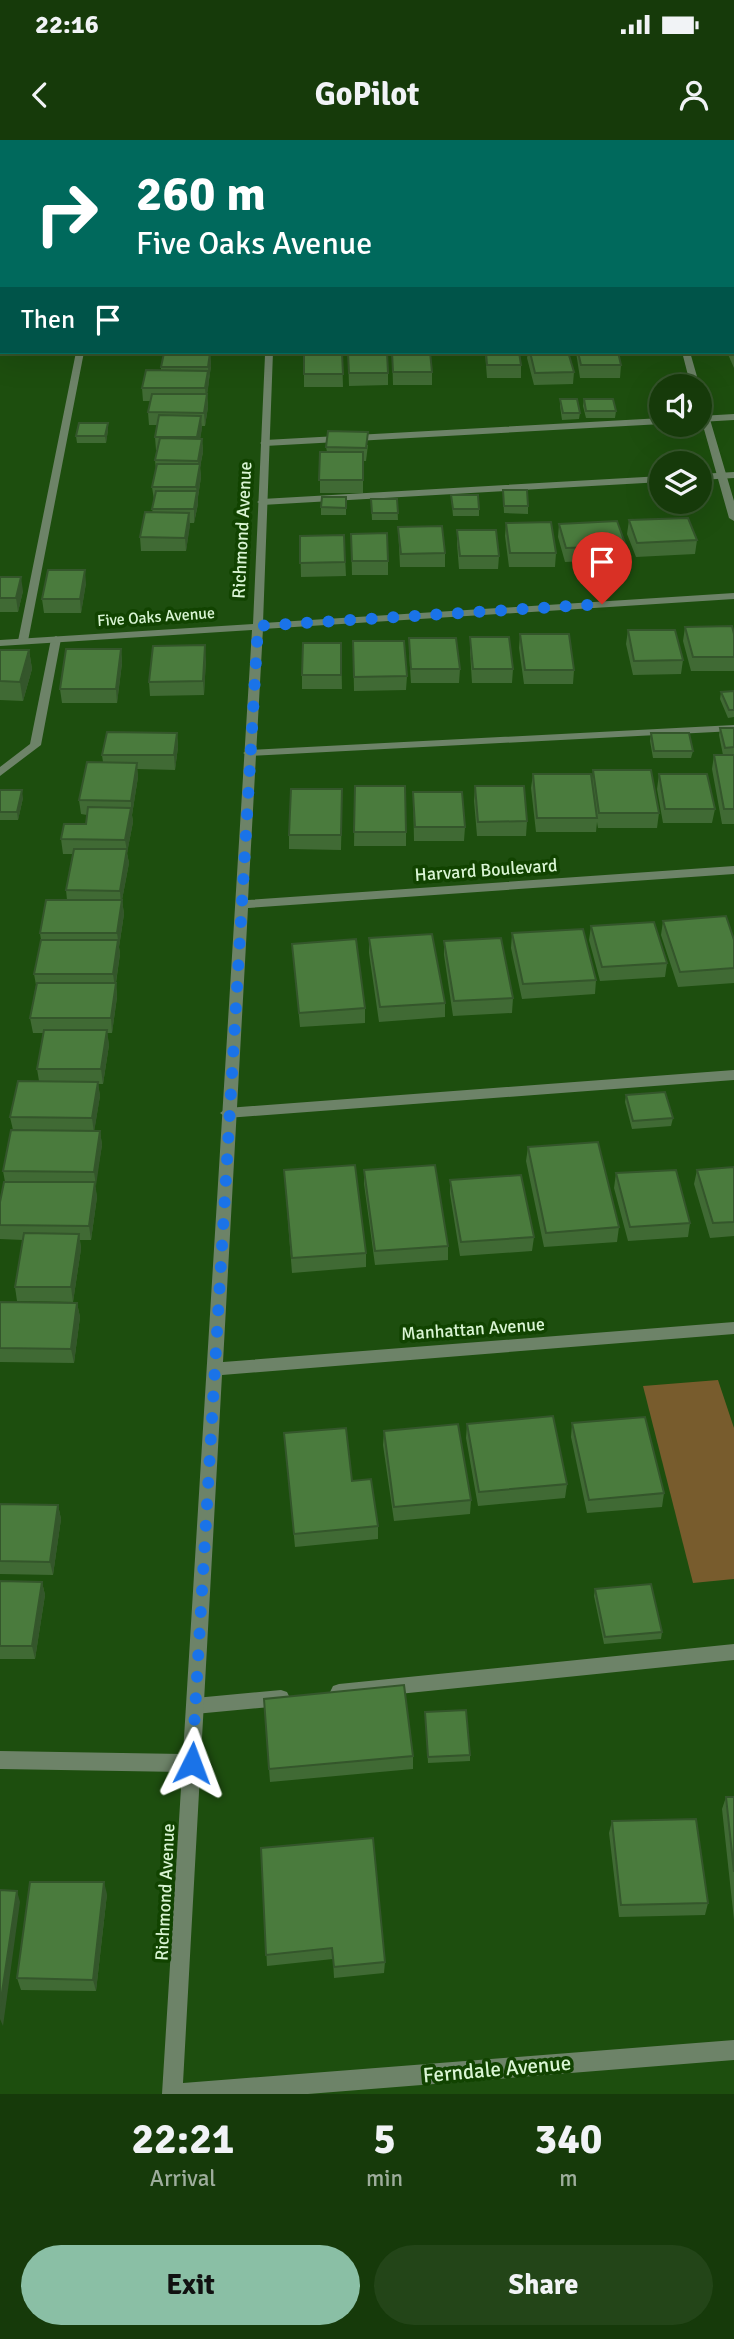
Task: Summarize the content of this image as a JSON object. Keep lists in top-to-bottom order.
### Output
{
  "streets": {
    "street": [
      "Richmond Avenue",
      "Five Oaks Avenue",
      "Harvard Boulevard",
      "Manhattan Avenue",
      "Ferndale Avenue"
    ]
  },
  "crossings": [
    ["Richmond Avenue", "Five Oaks Avenue"],
    ["Richmond Avenue", "Harvard Boulevard"],
    ["Richmond Avenue", "Manhattan Avenue"],
    ["Richmond Avenue", "Ferndale Avenue"]
  ],
  "page": {
    "status": "22:16",
    "header": "GoPilot",
    "turn": ["260 m", "Five Oaks Avenue"],
    "then": "Then",
    "eta": [
      "22:21",
      "Arrival",
      "5",
      "min",
      "340",
      "m"
    ],
    "buttons": ["Exit", "Share"]
  }
}
